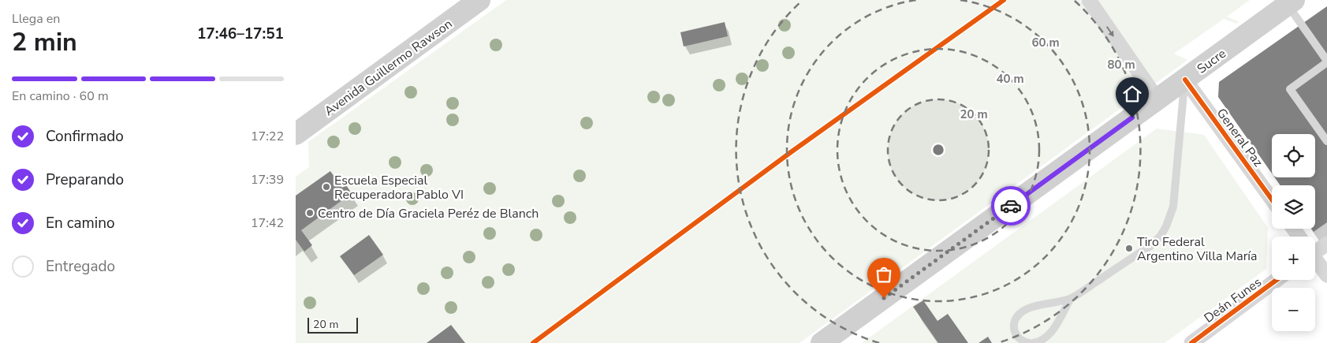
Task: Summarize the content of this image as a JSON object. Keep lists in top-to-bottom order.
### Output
{
  "streets": {
    "main road": ["Sucre", "Avenida Guillermo Rawson"],
    "street": ["General Paz", "Deán Funes"]
  },
  "crossings": [
    ["Sucre", "General Paz"]
  ],
  "places": ["Escuela Especial Recuperadora Pablo VI", "Centro de Día Graciela Peréz de Blanch", "Tiro Federal Argentino Villa María"],
  "scale_bar": "20 m",
  "page": {
    "heading": ["2 min", "Llega en", "17:46–17:51"],
    "bar": "En camino · 60 m",
    "list": [
      ["Confirmado", "17:22"],
      ["Preparando", "17:39"],
      ["En camino", "17:42"],
      "Entregado"
    ],
    "map_buttons": ["+", "−"],
    "scale": "20 m"
  },
  "rings": [
    "60 m",
    "80 m",
    "40 m",
    "20 m"
  ]
}
